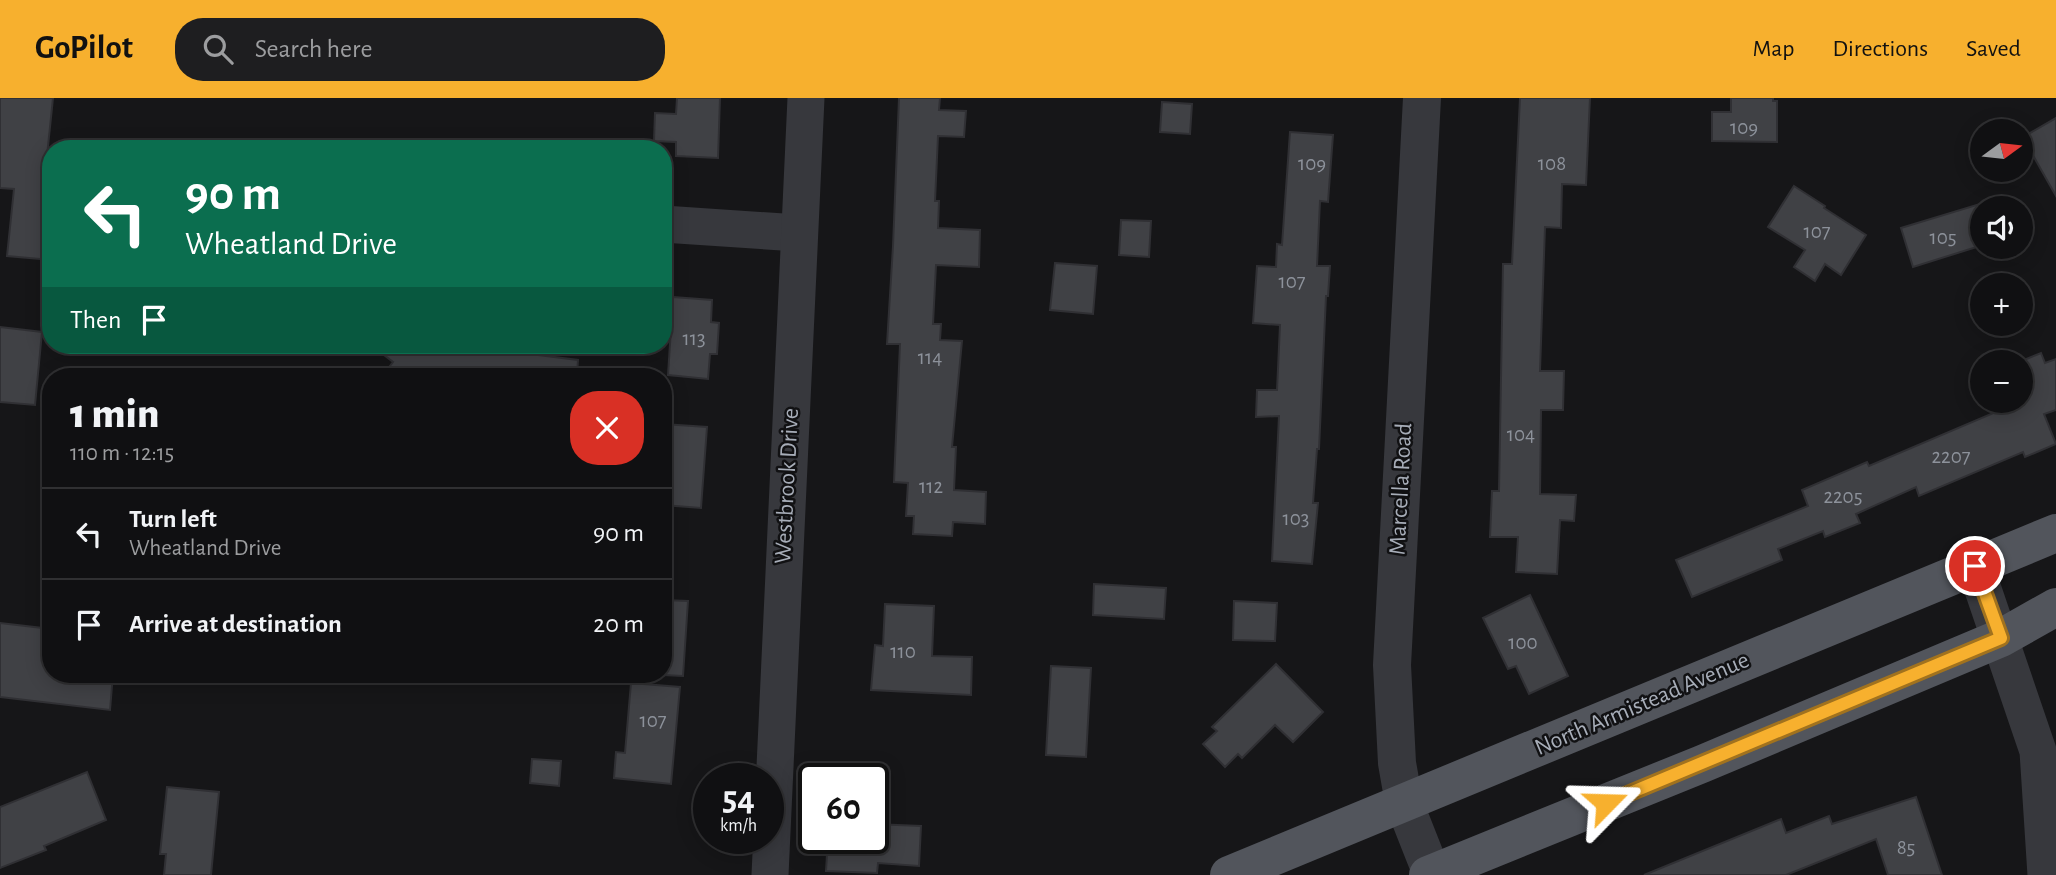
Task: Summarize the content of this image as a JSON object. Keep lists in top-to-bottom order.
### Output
{
  "streets": {
    "main road": ["North Armistead Avenue"],
    "street": ["Westbrook Drive", "Marcella Road"]
  },
  "crossings": [
    ["Marcella Road", "North Armistead Avenue"]
  ],
  "house_numbers": [
    "109",
    "109",
    "108",
    "107",
    "105",
    "107",
    "113",
    "114",
    "104",
    "2207",
    "112",
    "2205",
    "103",
    "100",
    "110",
    "107",
    "85"
  ],
  "north": "right",
  "page": {
    "header": "GoPilot",
    "search": "Search here",
    "nav": ["Map", "Directions", "Saved"],
    "map_buttons": ["+", "−"],
    "turn": ["90 m", "Wheatland Drive"],
    "then": "Then",
    "heading": ["1 min", "110 m · 12:15"],
    "list": [
      {
        "name": "Turn left",
        "note": "Wheatland Drive",
        "value": "90 m"
      },
      {
        "name": "Arrive at destination",
        "value": "20 m"
      }
    ],
    "speed": "54 km/h",
    "limit": "60"
  }
}
